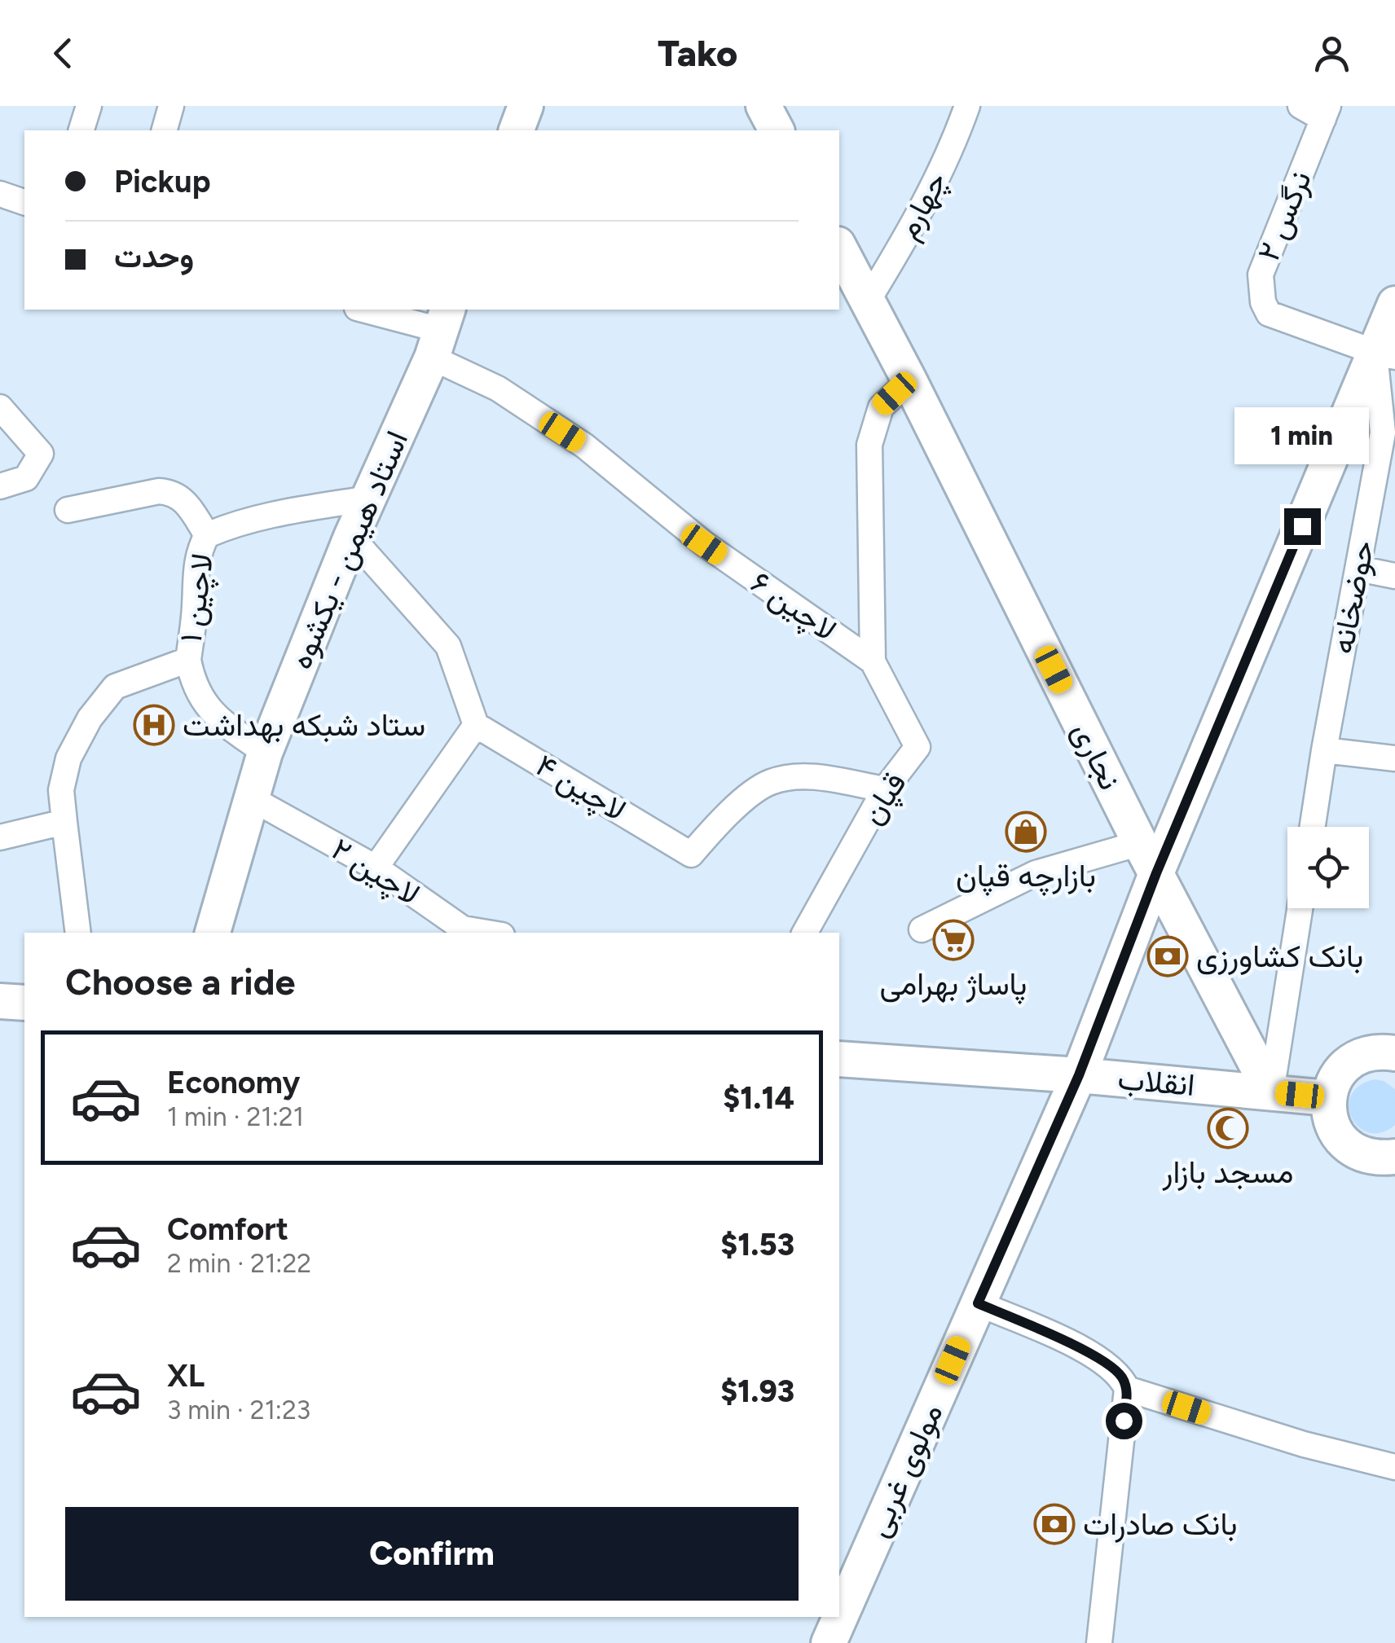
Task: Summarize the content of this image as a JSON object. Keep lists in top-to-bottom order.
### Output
{
  "streets": {
    "main road": [
      "استاد هیمن - یکشوه",
      "نجاری",
      "انقلاب",
      "مولوی غربی"
    ],
    "street": [
      "چهارم",
      "نرگس ۲",
      "حوضخانه",
      "لاچین ۱",
      "لاچین ۶",
      "لاچین ۴",
      "قپان",
      "لاچین ۲"
    ]
  },
  "crossings": [
    ["چهارم", "نجاری"],
    ["نرگس ۲", "حوضخانه"],
    ["نرگس ۲", "مولوی غربی"],
    ["استاد هیمن - یکشوه", "لاچین ۶"],
    ["استاد هیمن - یکشوه", "لاچین ۲"],
    ["حوضخانه", "مولوی غربی"],
    ["لاچین ۶", "نجاری"],
    ["لاچین ۶", "قپان"],
    ["نجاری", "انقلاب"],
    ["نجاری", "مولوی غربی"],
    ["لاچین ۴", "قپان"],
    ["انقلاب", "مولوی غربی"]
  ],
  "places": {
    "hospital": ["ستاد شبکه بهداشت"],
    "shop": ["بازارچه قپان"],
    "supermarket": ["پاساژ بهرامی"],
    "bank": ["بانک کشاورزی", "بانک صادرات"],
    "mosque": ["مسجد بازار"]
  },
  "page": {
    "header": "Tako",
    "banner": ["Pickup", "وحدت"],
    "bubble": "1 min",
    "heading": "Choose a ride",
    "list": [
      {
        "name": "Economy",
        "note": "1 min · 21:21",
        "value": "$1.14"
      },
      {
        "name": "Comfort",
        "note": "2 min · 21:22",
        "value": "$1.53"
      },
      {
        "name": "XL",
        "note": "3 min · 21:23",
        "value": "$1.93"
      }
    ],
    "buttons": "Confirm"
  }
}
